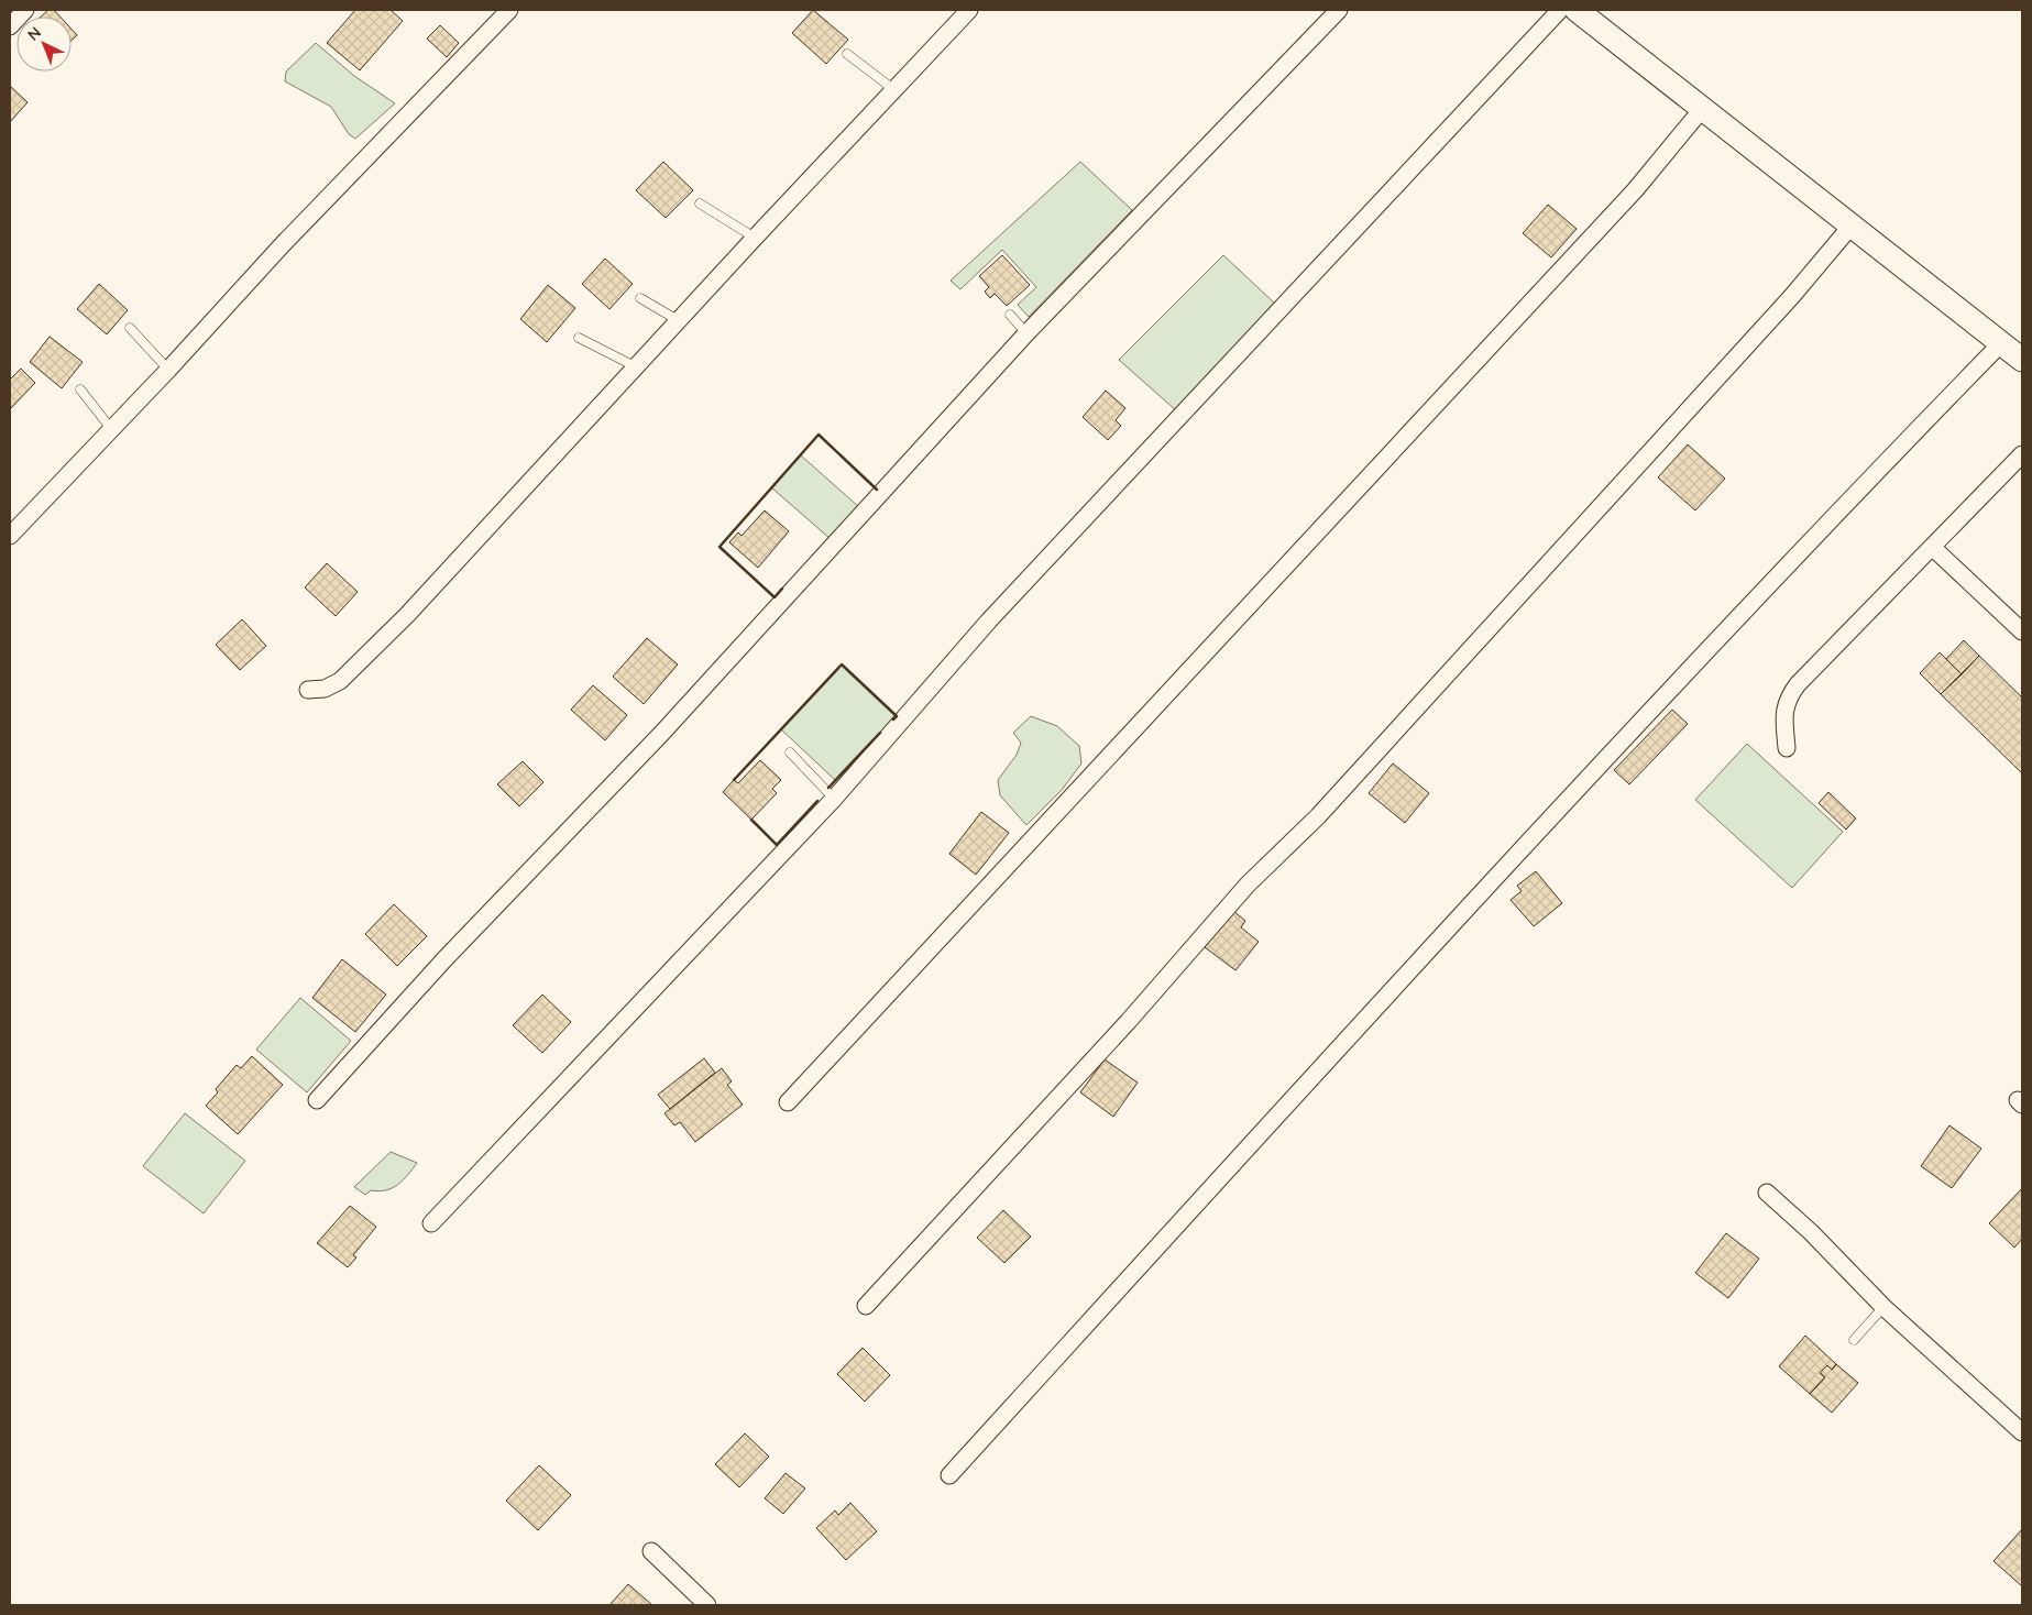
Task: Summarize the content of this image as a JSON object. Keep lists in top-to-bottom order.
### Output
{
  "north": "top left"
}
